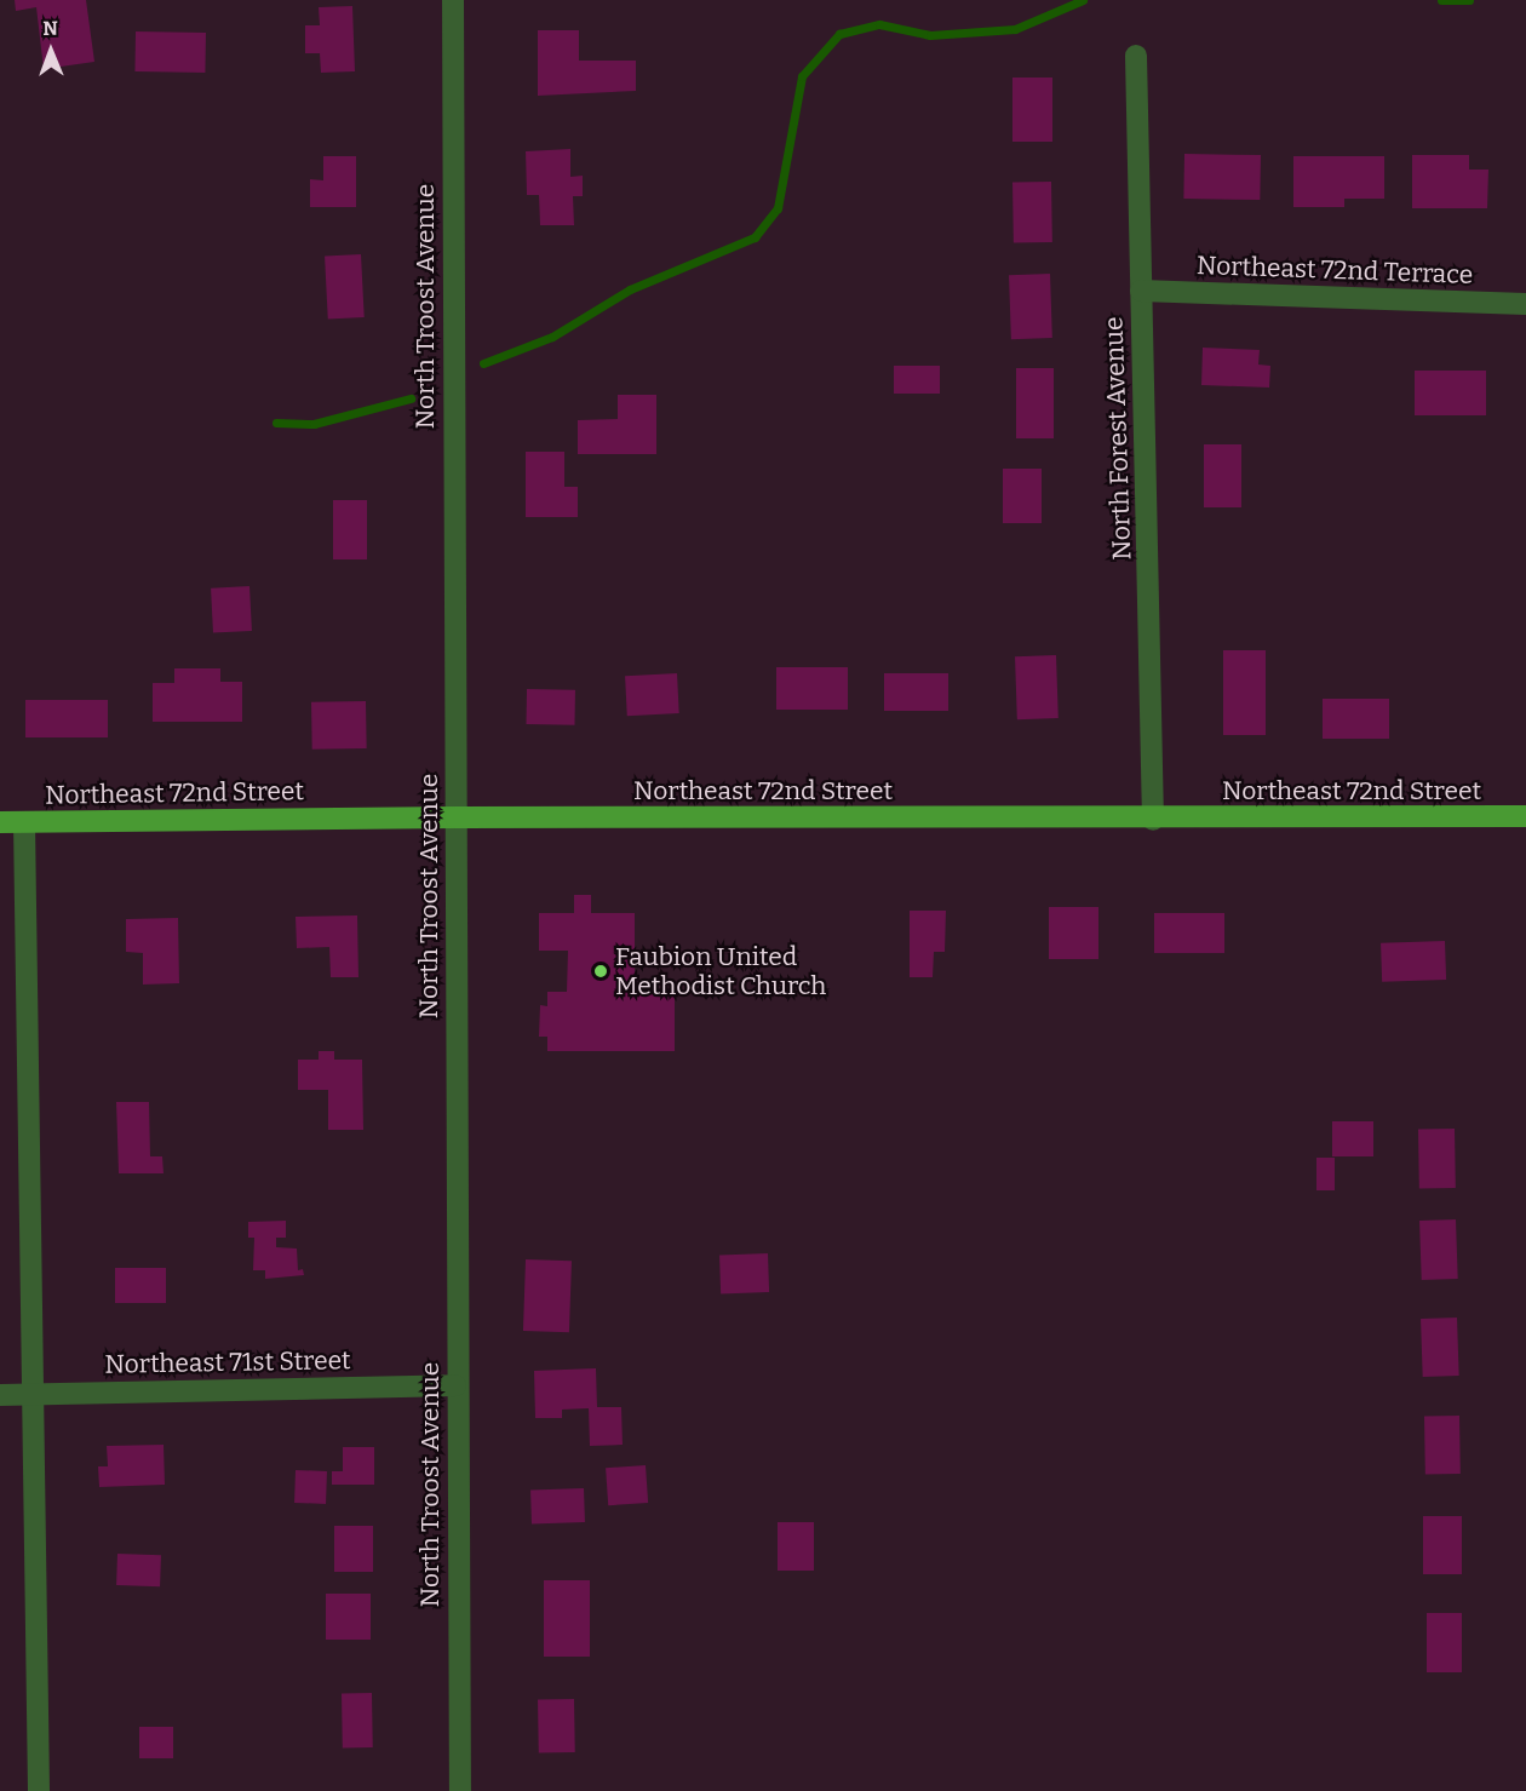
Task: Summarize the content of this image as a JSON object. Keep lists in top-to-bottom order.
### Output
{
  "streets": {
    "main road": ["Northeast 72nd Street"],
    "street": [
      "Northeast 72nd Terrace",
      "North Troost Avenue",
      "North Forest Avenue",
      "Northeast 71st Street"
    ]
  },
  "crossings": [
    ["Northeast 72nd Terrace", "North Forest Avenue"],
    ["North Troost Avenue", "Northeast 72nd Street"],
    ["North Troost Avenue", "Northeast 71st Street"],
    ["North Forest Avenue", "Northeast 72nd Street"]
  ],
  "places": ["Faubion United Methodist Church"],
  "north": "top"
}
